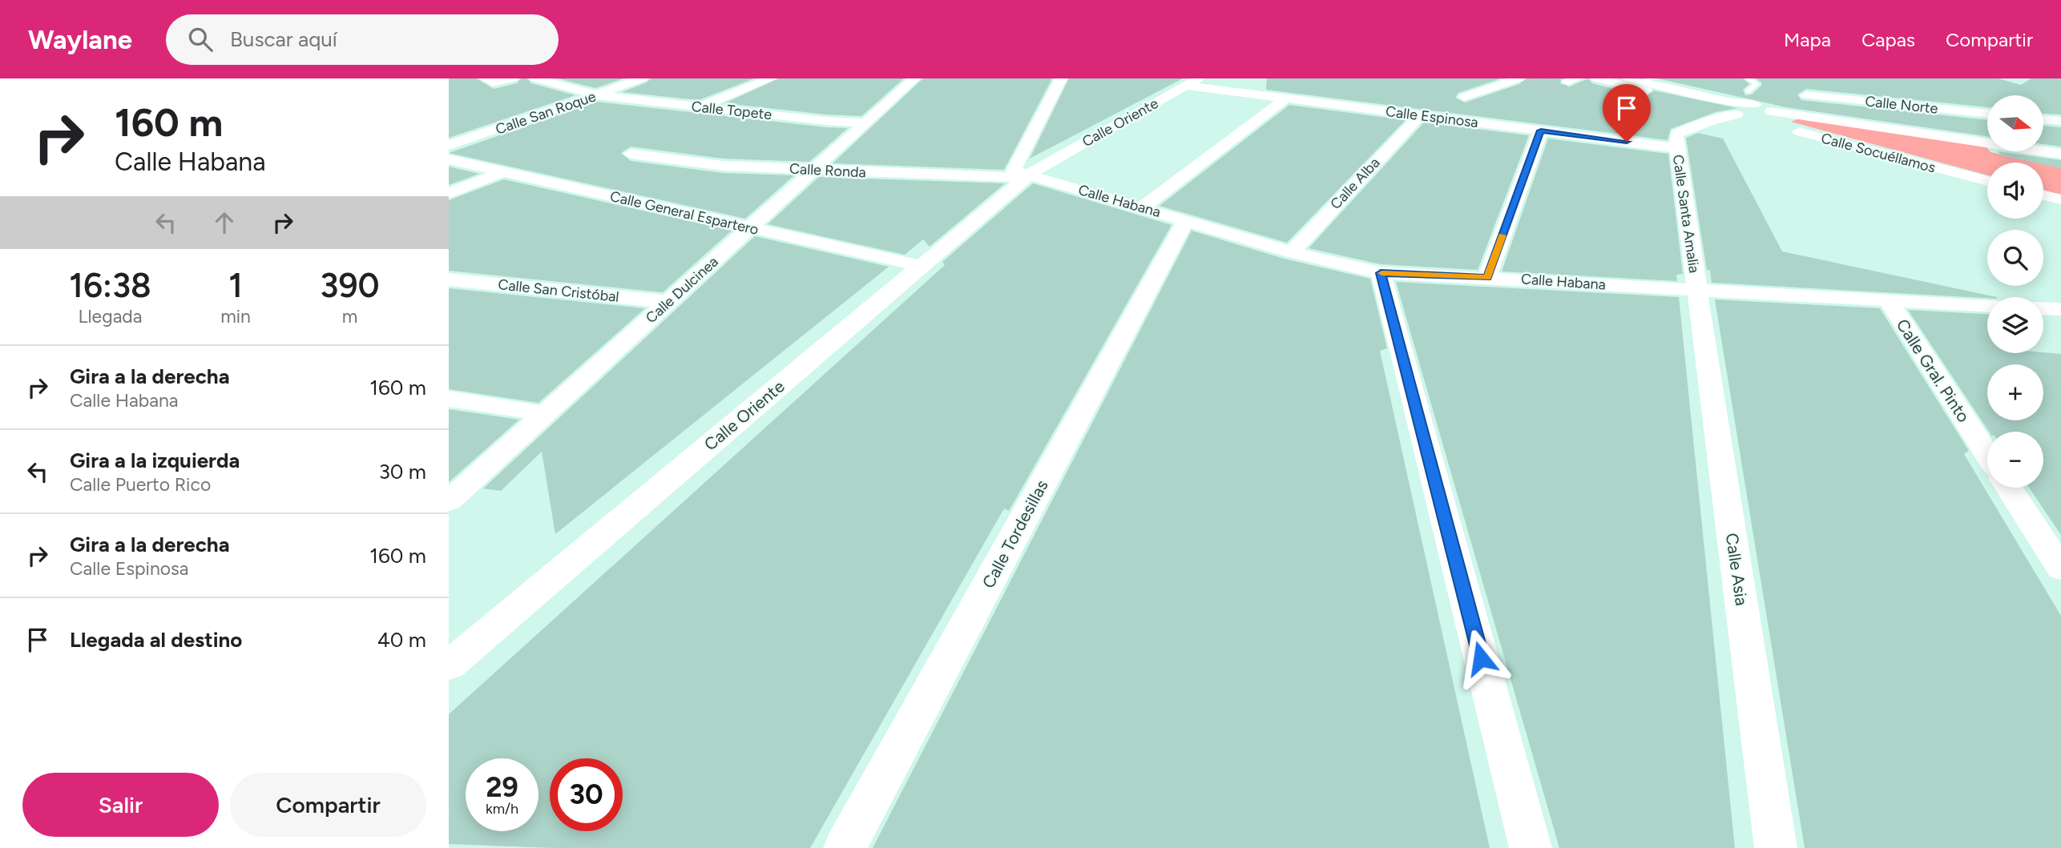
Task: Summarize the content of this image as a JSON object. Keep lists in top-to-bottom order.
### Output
{
  "streets": {
    "street": [
      "Calle Norte",
      "Calle Topete",
      "Calle San Roque",
      "Calle Espinosa",
      "Calle Oriente",
      "Calle Socuéllamos",
      "Calle Ronda",
      "Calle Alba",
      "Calle Habana",
      "Calle General Espartero",
      "Calle Santa Amalia",
      "Calle Dulcinea",
      "Calle San Cristóbal",
      "Calle Gral. Pinto",
      "Calle Tordesillas",
      "Calle Asia"
    ]
  },
  "crossings": [
    ["Calle Topete", "Calle San Roque"],
    ["Calle Topete", "Calle Dulcinea"],
    ["Calle Espinosa", "Calle Oriente"],
    ["Calle Espinosa", "Calle Alba"],
    ["Calle Espinosa", "Calle Santa Amalia"],
    ["Calle Oriente", "Calle Ronda"],
    ["Calle Oriente", "Calle Habana"],
    ["Calle Oriente", "Calle General Espartero"],
    ["Calle Socuéllamos", "Calle Santa Amalia"],
    ["Calle Ronda", "Calle Habana"],
    ["Calle Ronda", "Calle Dulcinea"],
    ["Calle Alba", "Calle Habana"],
    ["Calle Habana", "Calle Santa Amalia"],
    ["Calle Habana", "Calle Gral. Pinto"],
    ["Calle Habana", "Calle Tordesillas"],
    ["Calle Habana", "Calle Asia"],
    ["Calle General Espartero", "Calle Dulcinea"],
    ["Calle Santa Amalia", "Calle Asia"],
    ["Calle Dulcinea", "Calle San Cristóbal"]
  ],
  "north": "right",
  "page": {
    "header": "Waylane",
    "search": "Buscar aquí",
    "nav": ["Mapa", "Capas", "Compartir"],
    "turn": ["160 m", "Calle Habana"],
    "map_buttons": ["+", "−"],
    "eta": [
      "16:38",
      "Llegada",
      "1",
      "min",
      "390",
      "m"
    ],
    "list": [
      {
        "name": "Gira a la derecha",
        "note": "Calle Habana",
        "value": "160 m"
      },
      {
        "name": "Gira a la izquierda",
        "note": "Calle Puerto Rico",
        "value": "30 m"
      },
      {
        "name": "Gira a la derecha",
        "note": "Calle Espinosa",
        "value": "160 m"
      },
      {
        "name": "Llegada al destino",
        "value": "40 m"
      }
    ],
    "speed": "29 km/h",
    "limit": "30",
    "buttons": ["Salir", "Compartir"]
  }
}
